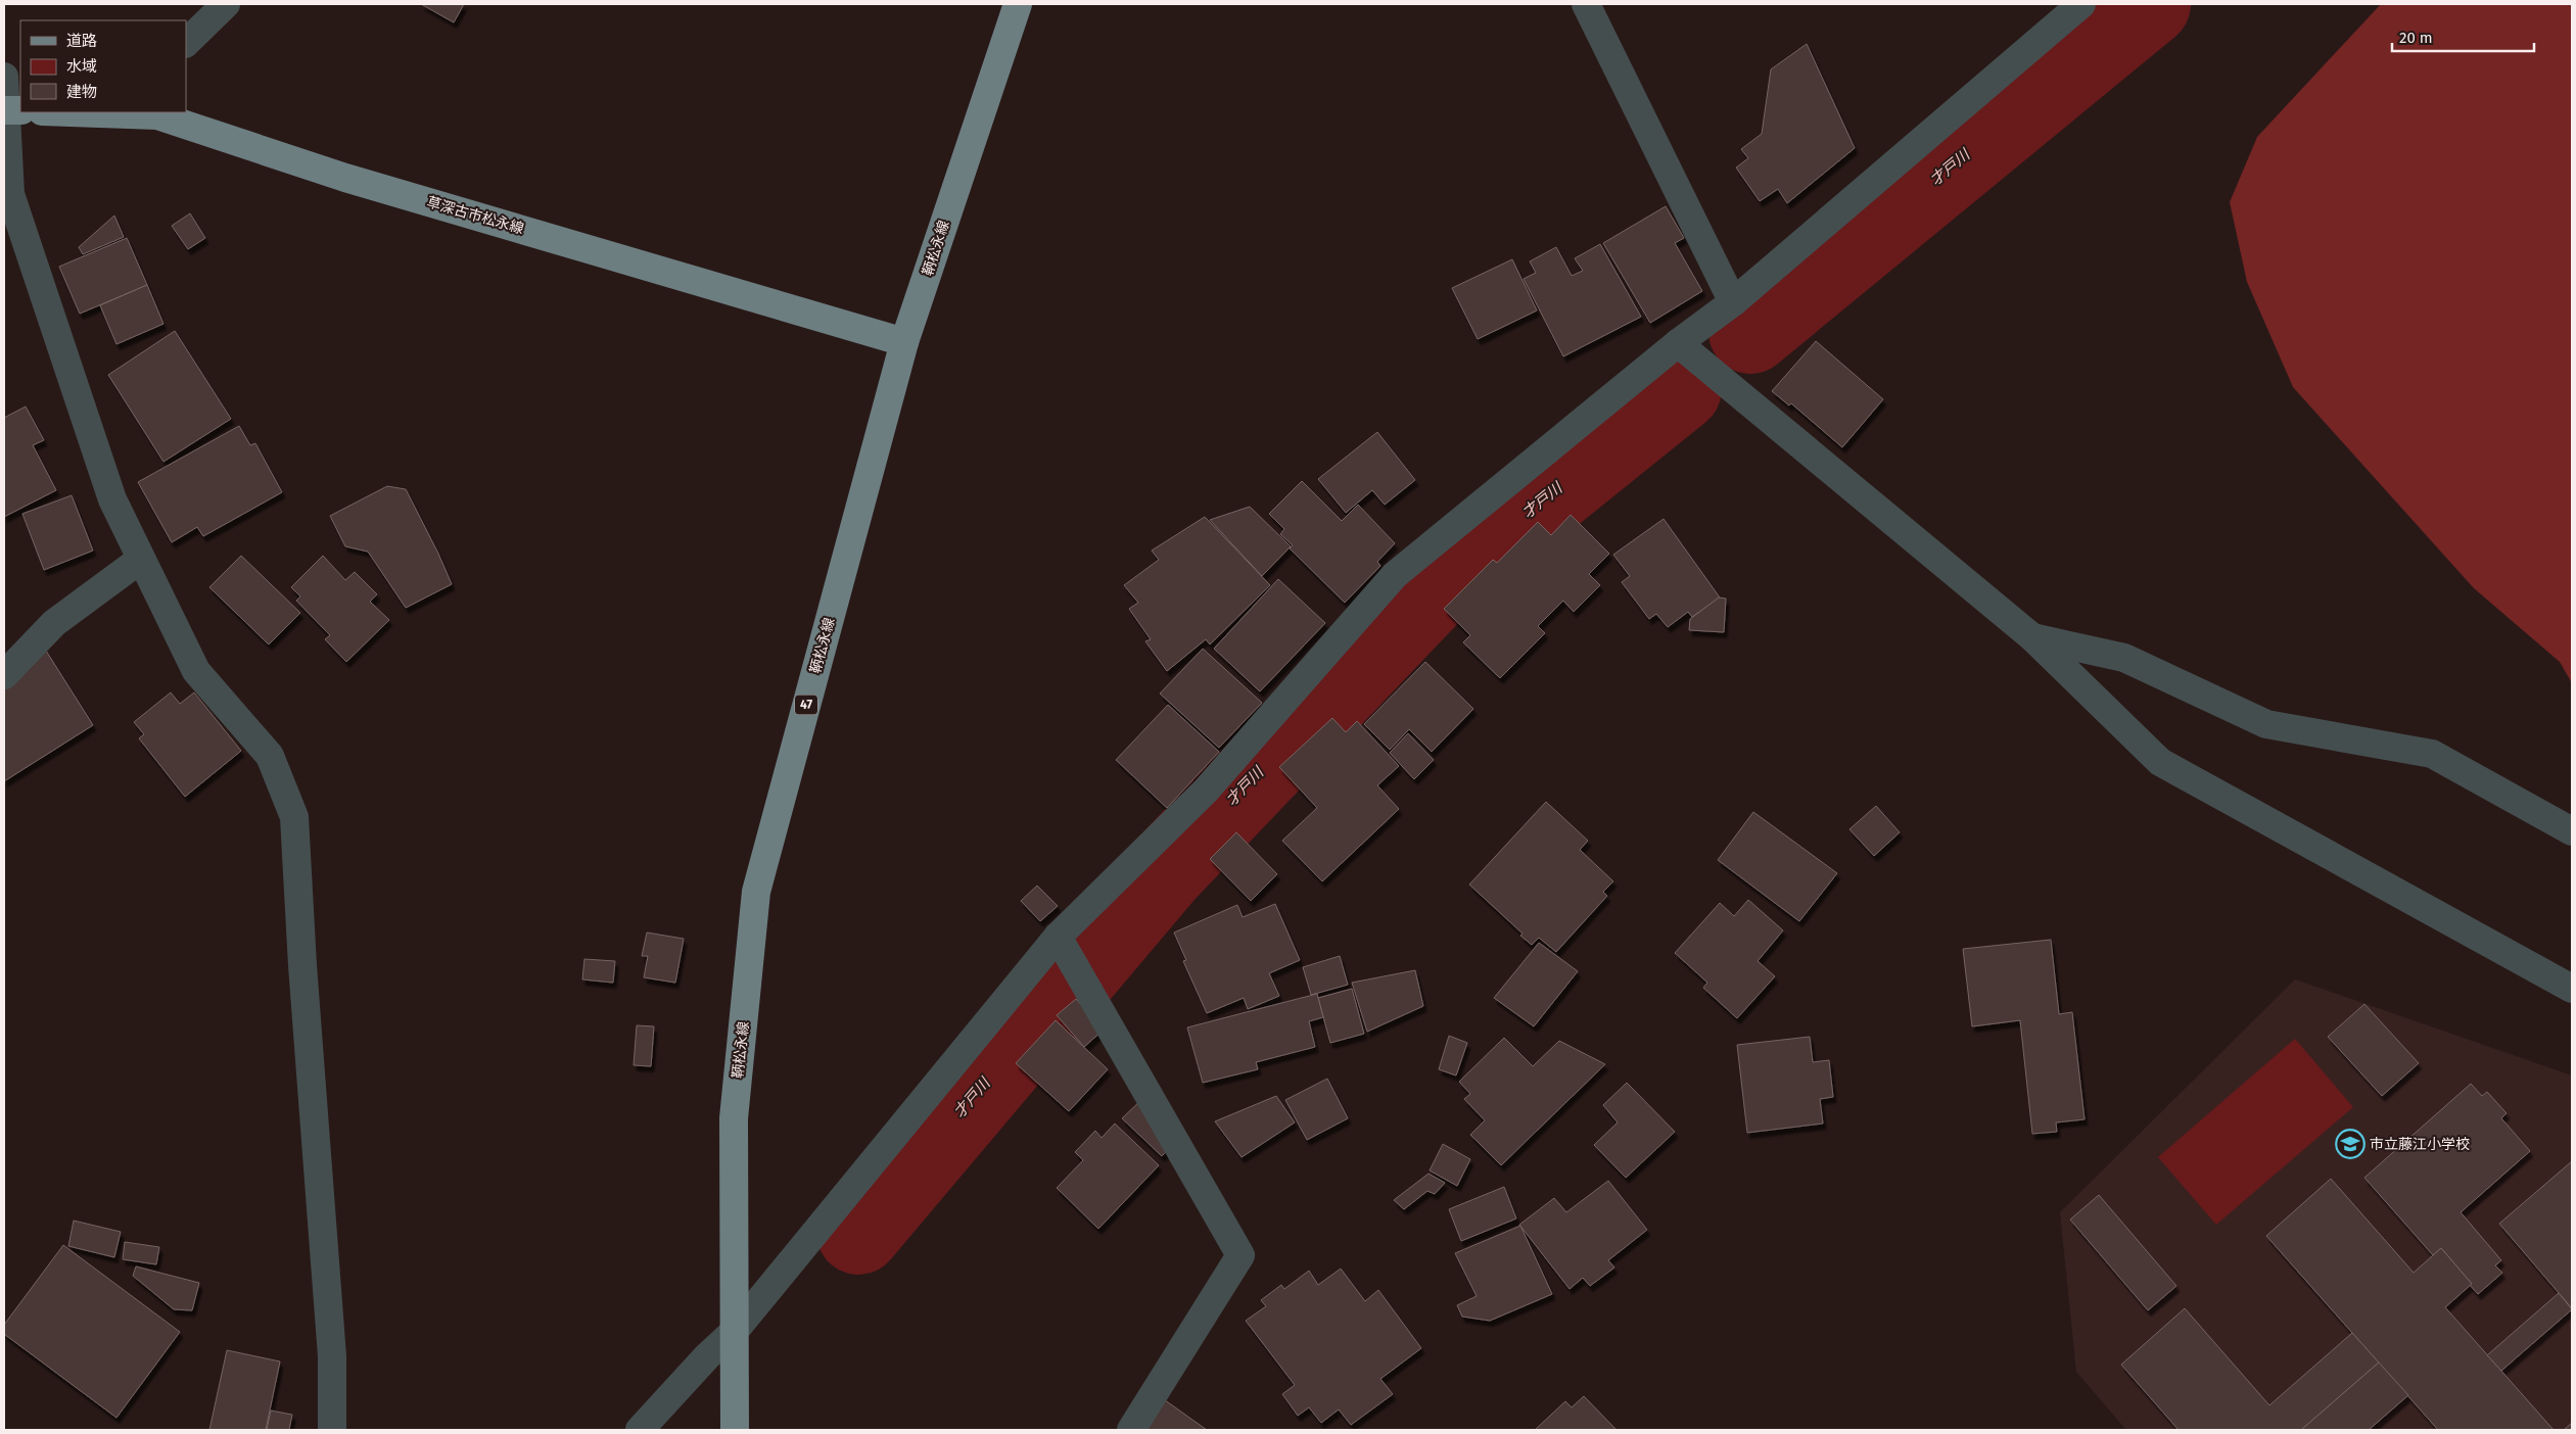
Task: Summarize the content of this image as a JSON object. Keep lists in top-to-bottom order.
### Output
{
  "streets": {
    "main road": ["草深古市松永線", "鞆松永線", "47"]
  },
  "crossings": [
    ["草深古市松永線", "鞆松永線"]
  ],
  "water": ["才戸川"],
  "places": {
    "school or university": ["市立藤江小学校"]
  },
  "legend": ["道路", "水域", "建物"],
  "scale_bar": "20 m"
}
